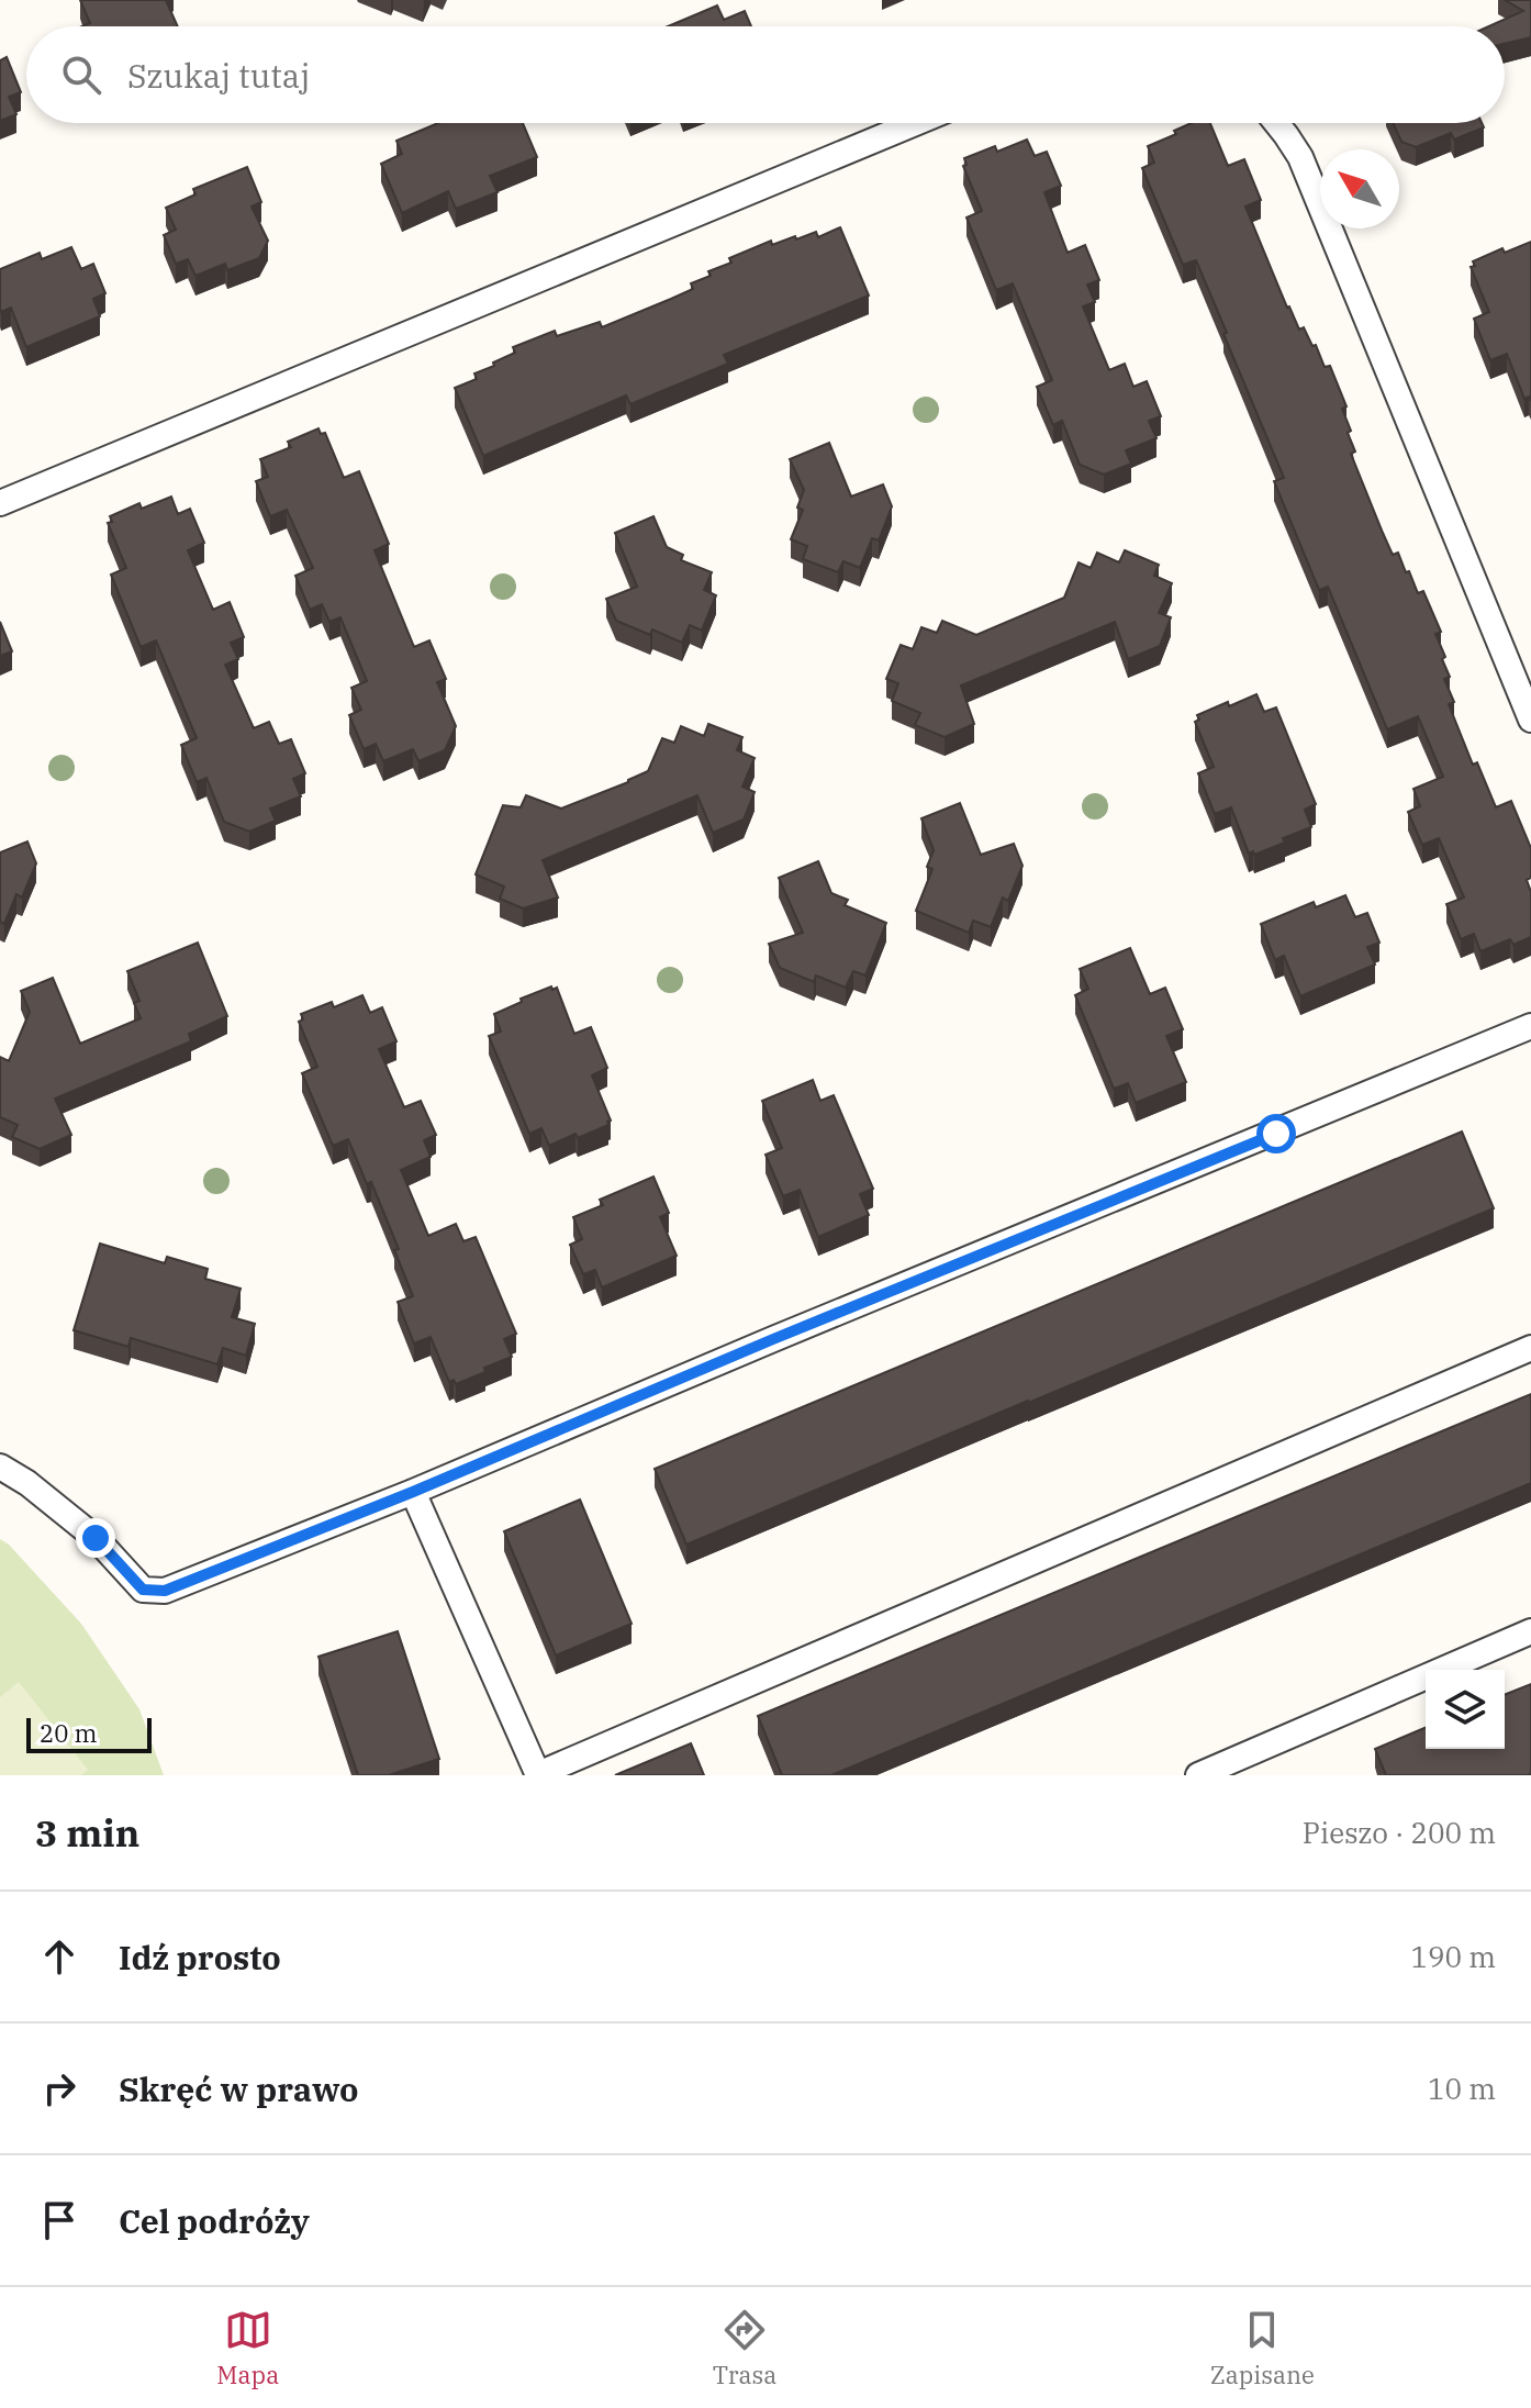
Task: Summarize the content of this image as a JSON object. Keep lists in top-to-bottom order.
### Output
{
  "scale_bar": "20 m",
  "north": "top left",
  "page": {
    "search": "Szukaj tutaj",
    "scale": "20 m",
    "heading": ["3 min", "Pieszo · 200 m"],
    "list": [
      ["Idź prosto", "190 m"],
      ["Skręć w prawo", "10 m"],
      "Cel podróży"
    ],
    "nav": ["Mapa", "Trasa", "Zapisane"]
  }
}
